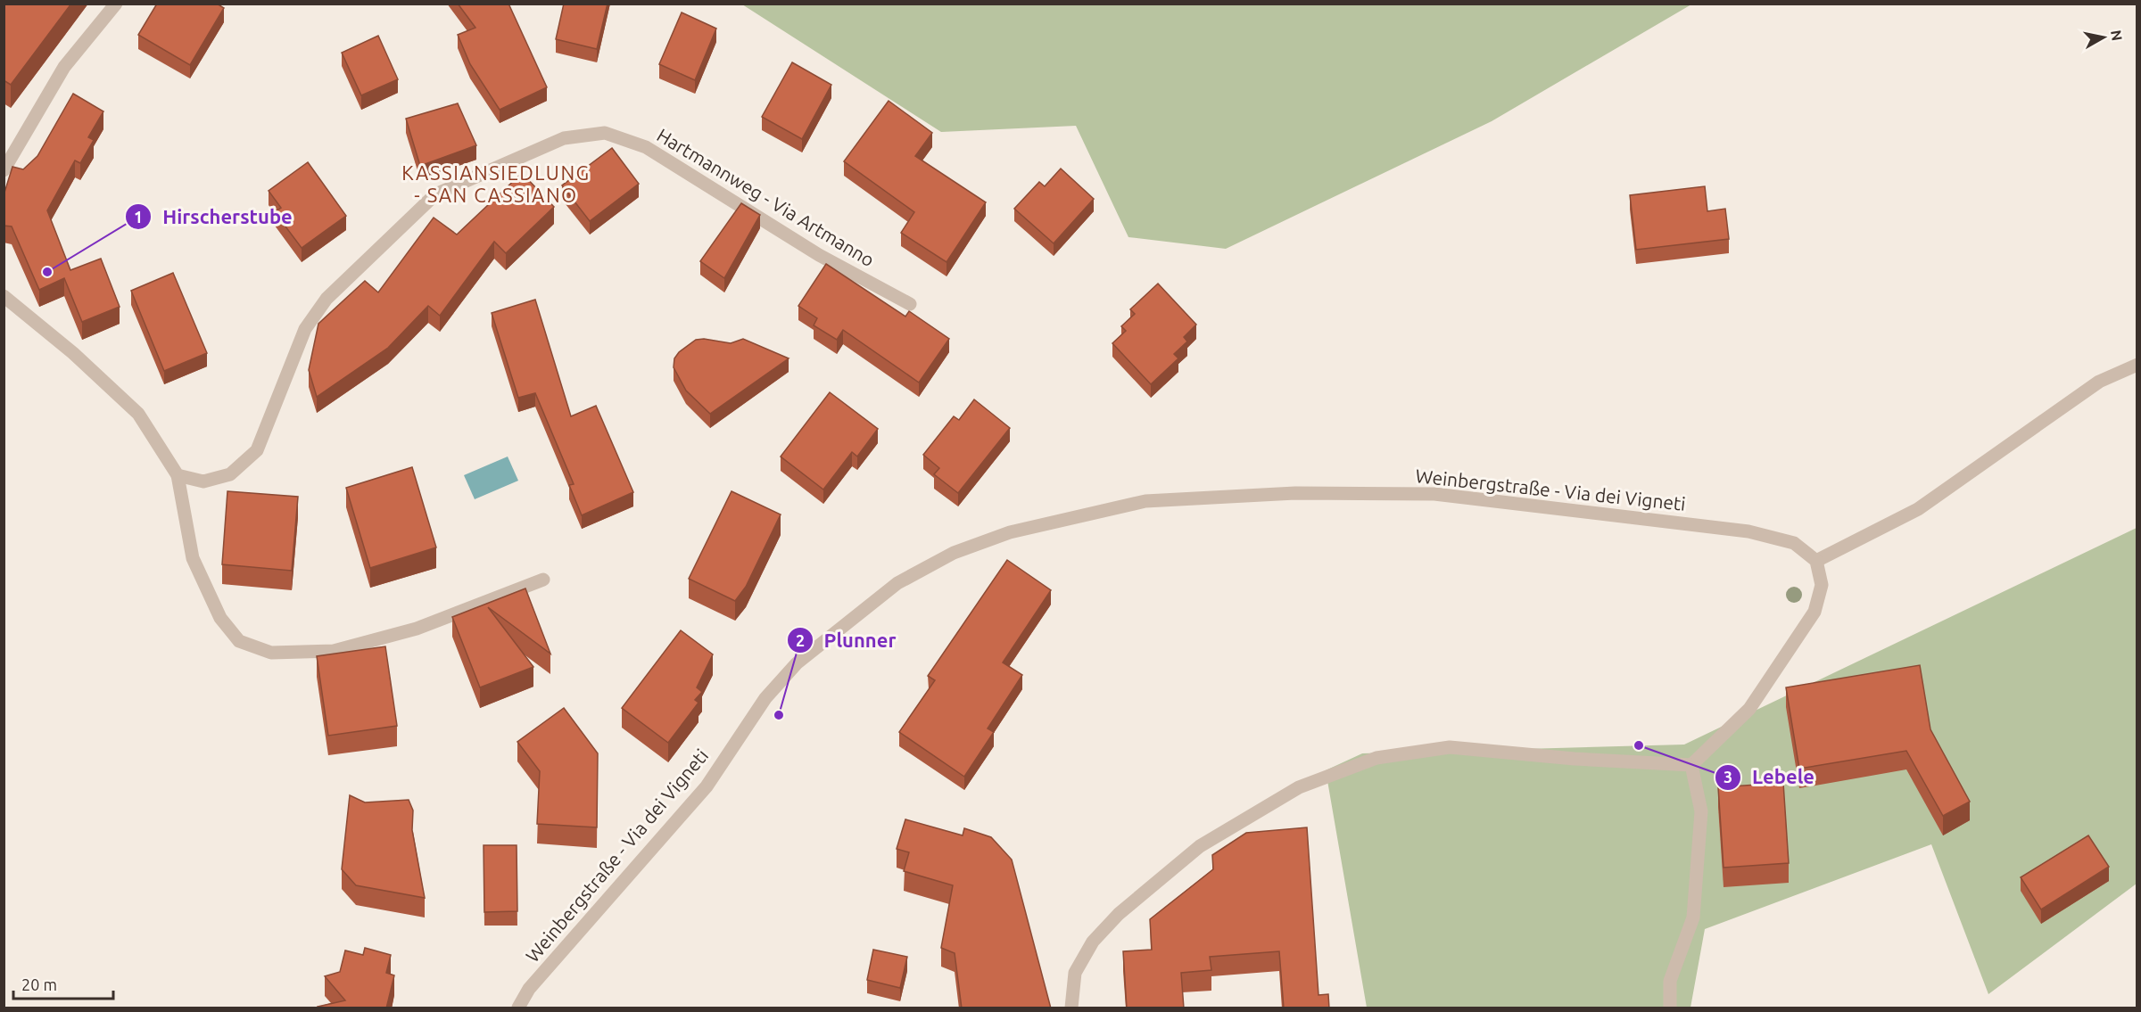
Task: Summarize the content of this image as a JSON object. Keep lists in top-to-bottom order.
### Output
{
  "streets": {
    "street": ["Hartmannweg - Via Artmanno", "Weinbergstraße - Via dei Vigneti"]
  },
  "districts": ["KASSIANSIEDLUNG - SAN CASSIANO"],
  "places": ["Hirscherstube", "Plunner", "Lebele"],
  "scale_bar": "20 m",
  "north": "right"
}
